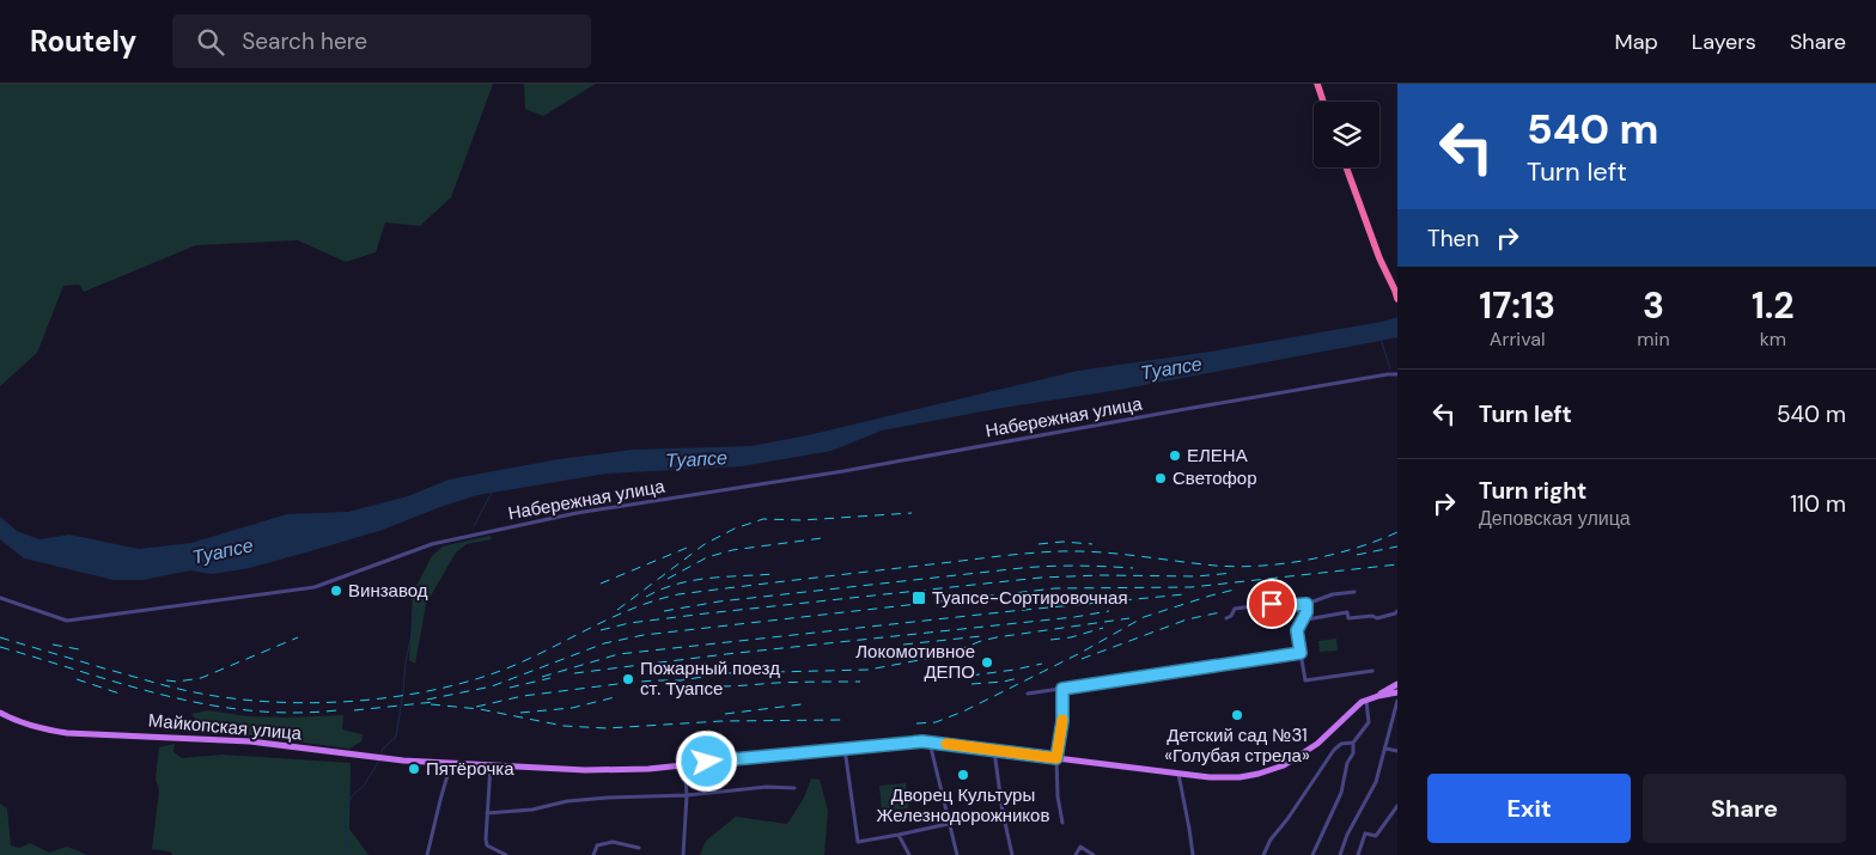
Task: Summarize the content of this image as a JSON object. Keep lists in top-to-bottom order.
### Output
{
  "streets": {
    "main road": ["Майкопская улица"],
    "street": ["Набережная улица"]
  },
  "water": ["Туапсе"],
  "places": {
    "other": [
      "ЕЛЕНА",
      "Светофор",
      "Винзавод",
      "Локомотивное ДЕПО",
      "Пожарный поезд ст. Туапсе",
      "Детский сад №31 «Голубая стрела»",
      "Пятёрочка",
      "Дворец Культуры Железнодорожников"
    ],
    "transit": ["Туапсе-Сортировочная"]
  },
  "page": {
    "header": "Routely",
    "search": "Search here",
    "nav": ["Map", "Layers", "Share"],
    "turn": ["540 m", "Turn left"],
    "then": "Then",
    "eta": [
      "17:13",
      "Arrival",
      "3",
      "min",
      "1.2",
      "km"
    ],
    "list": [
      {
        "name": "Turn left",
        "value": "540 m"
      },
      {
        "name": "Turn right",
        "note": "Деповская улица",
        "value": "110 m"
      }
    ],
    "buttons": ["Exit", "Share"]
  }
}
